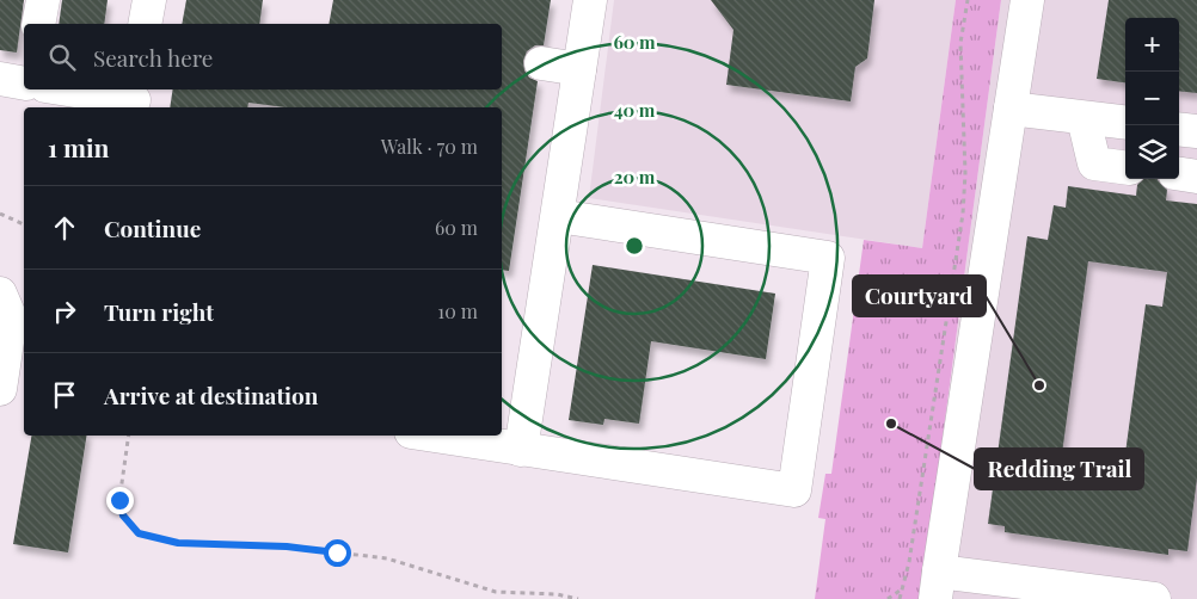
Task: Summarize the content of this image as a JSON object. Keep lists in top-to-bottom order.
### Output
{
  "places": ["Courtyard", "Redding Trail"],
  "page": {
    "map_buttons": ["+", "−"],
    "search": "Search here",
    "heading": ["1 min", "Walk · 70 m"],
    "list": [
      ["Continue", "60 m"],
      ["Turn right", "10 m"],
      "Arrive at destination"
    ]
  },
  "rings": ["60 m", "40 m", "20 m"]
}
